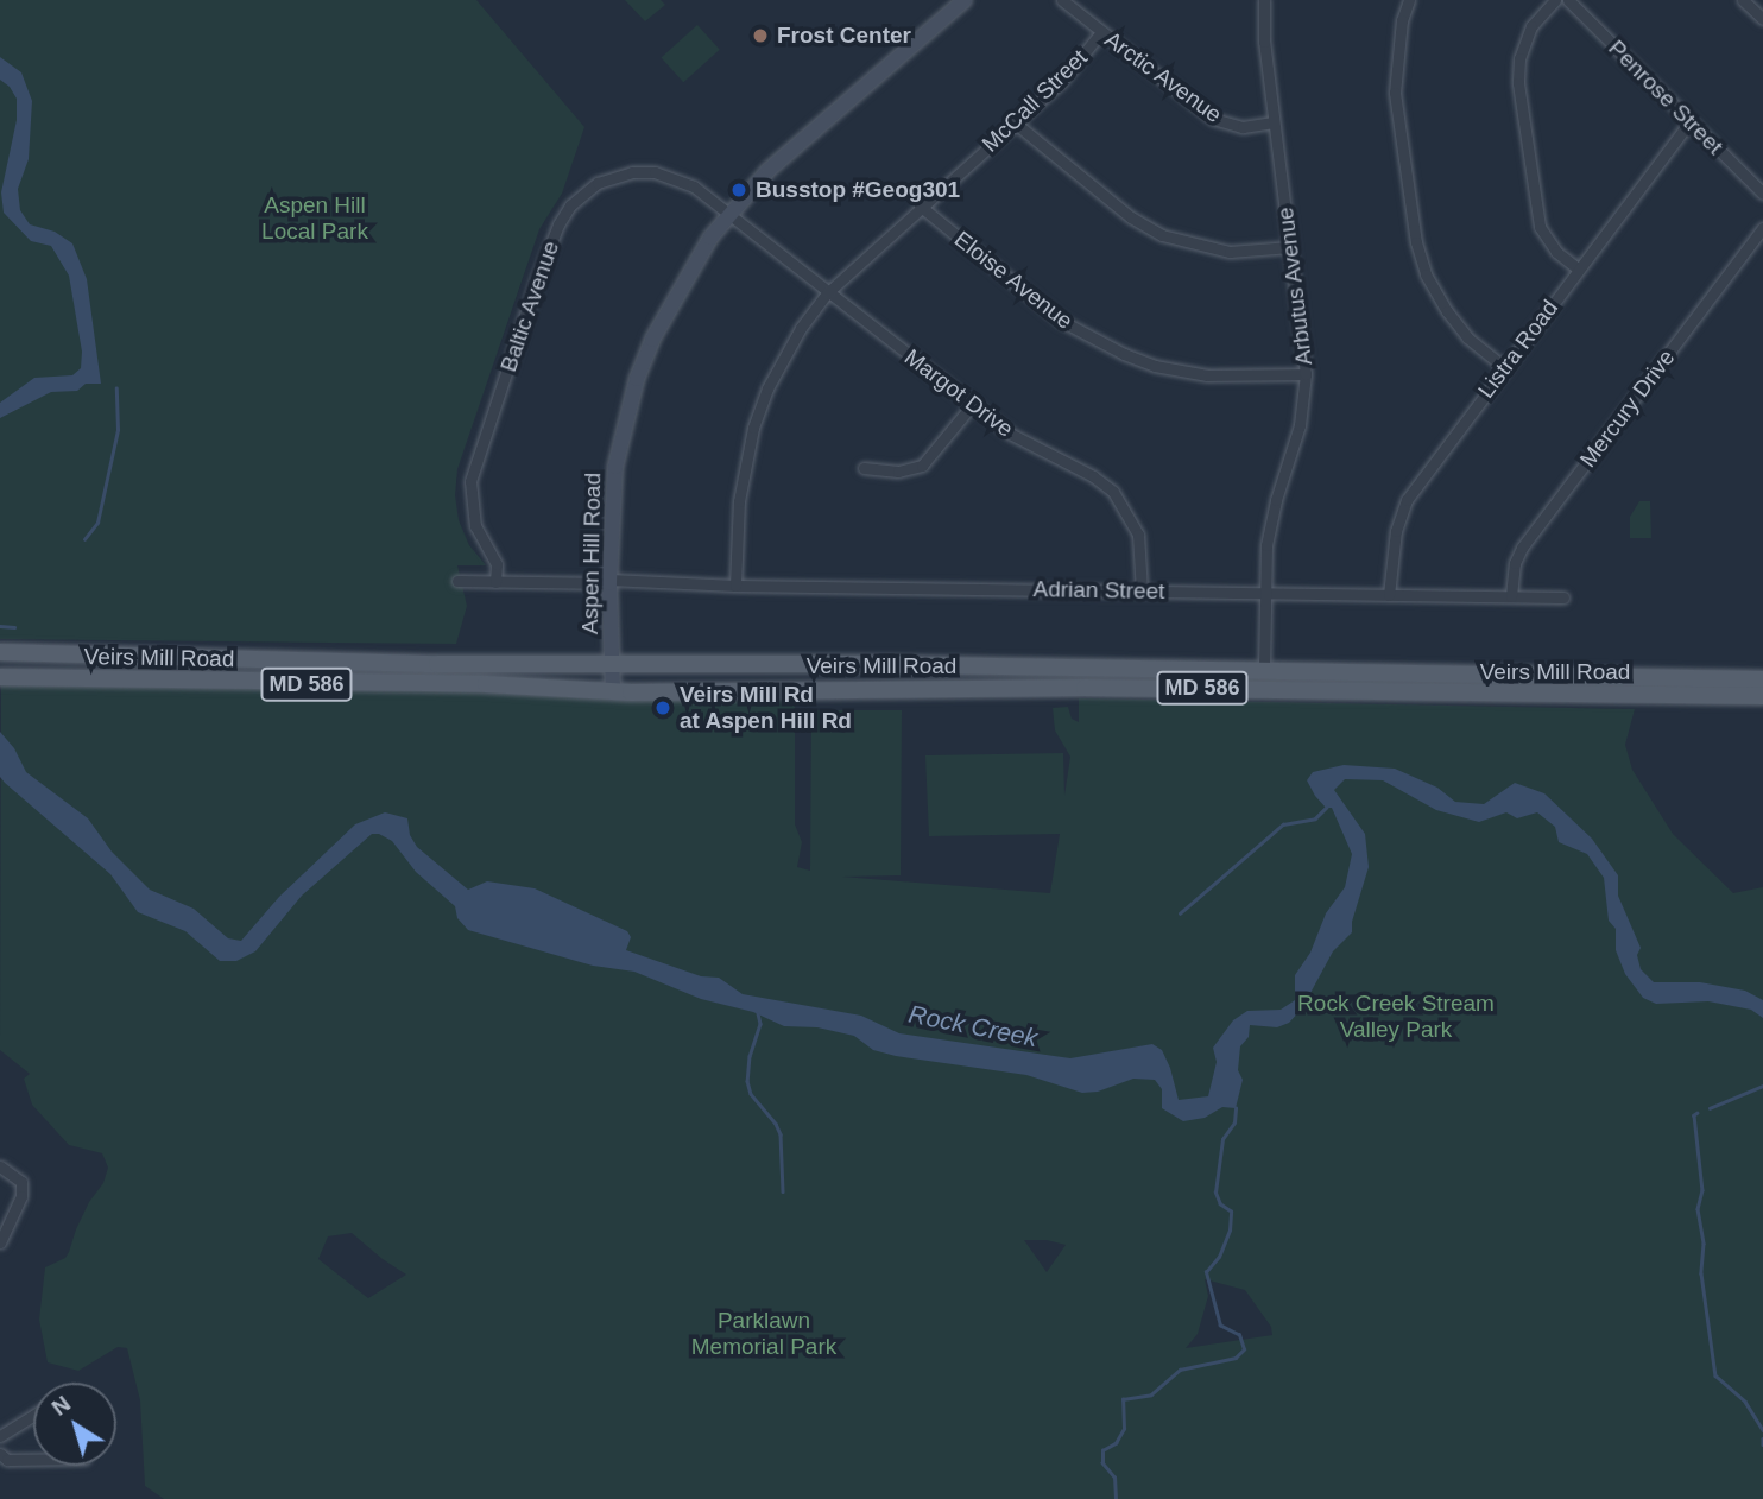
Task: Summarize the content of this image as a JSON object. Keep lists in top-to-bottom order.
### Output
{
  "streets": {
    "main road": ["Veirs Mill Road", "MD 586"],
    "street": [
      "Arctic Avenue",
      "Penrose Street",
      "McCall Street",
      "Eloise Avenue",
      "Arbutus Avenue",
      "Baltic Avenue",
      "Listra Road",
      "Margot Drive",
      "Mercury Drive",
      "Aspen Hill Road",
      "Adrian Street"
    ]
  },
  "crossings": [
    ["Arctic Avenue", "McCall Street"],
    ["Arctic Avenue", "Arbutus Avenue"],
    ["Penrose Street", "Listra Road"],
    ["McCall Street", "Eloise Avenue"],
    ["McCall Street", "Margot Drive"],
    ["McCall Street", "Adrian Street"],
    ["Eloise Avenue", "Arbutus Avenue"],
    ["Arbutus Avenue", "Adrian Street"],
    ["Arbutus Avenue", "Veirs Mill Road"],
    ["Baltic Avenue", "Margot Drive"],
    ["Baltic Avenue", "Aspen Hill Road"],
    ["Baltic Avenue", "Adrian Street"],
    ["Listra Road", "Adrian Street"],
    ["Margot Drive", "Aspen Hill Road"],
    ["Margot Drive", "Adrian Street"],
    ["Mercury Drive", "Adrian Street"],
    ["Aspen Hill Road", "Adrian Street"],
    ["Aspen Hill Road", "Veirs Mill Road"]
  ],
  "water": ["Rock Creek"],
  "parks": ["Aspen Hill Local Park", "Rock Creek Stream Valley Park", "Parklawn Memorial Park"],
  "places": ["Frost Center", "Busstop #Geog301", "Veirs Mill Rd at Aspen Hill Rd"],
  "north": "top left"
}
